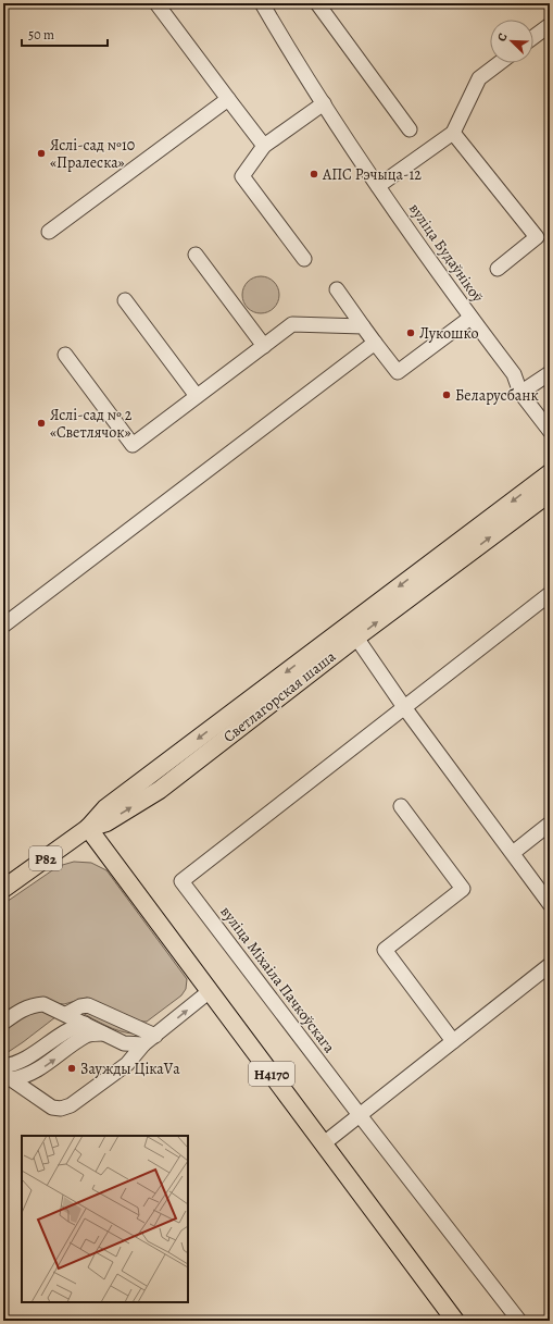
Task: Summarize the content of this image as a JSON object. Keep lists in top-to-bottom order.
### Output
{
  "streets": {
    "main road": ["Светлагорская шаша", "Р82", "Н4170"],
    "street": ["вуліца Будаўнікоў", "вуліца Міхаіла Пачкоўскага"]
  },
  "crossings": [
    ["Светлагорская шаша", "Н4170"]
  ],
  "places": [
    "Яслі-сад №10 «Пралеска»",
    "АПС Рэчыца-12",
    "Лукошко",
    "Беларусбанк",
    "Яслі-сад № 2 «Светлячок»",
    "Заужды ЦікаVа"
  ],
  "scale_bar": "50 m",
  "north": "top left"
}
